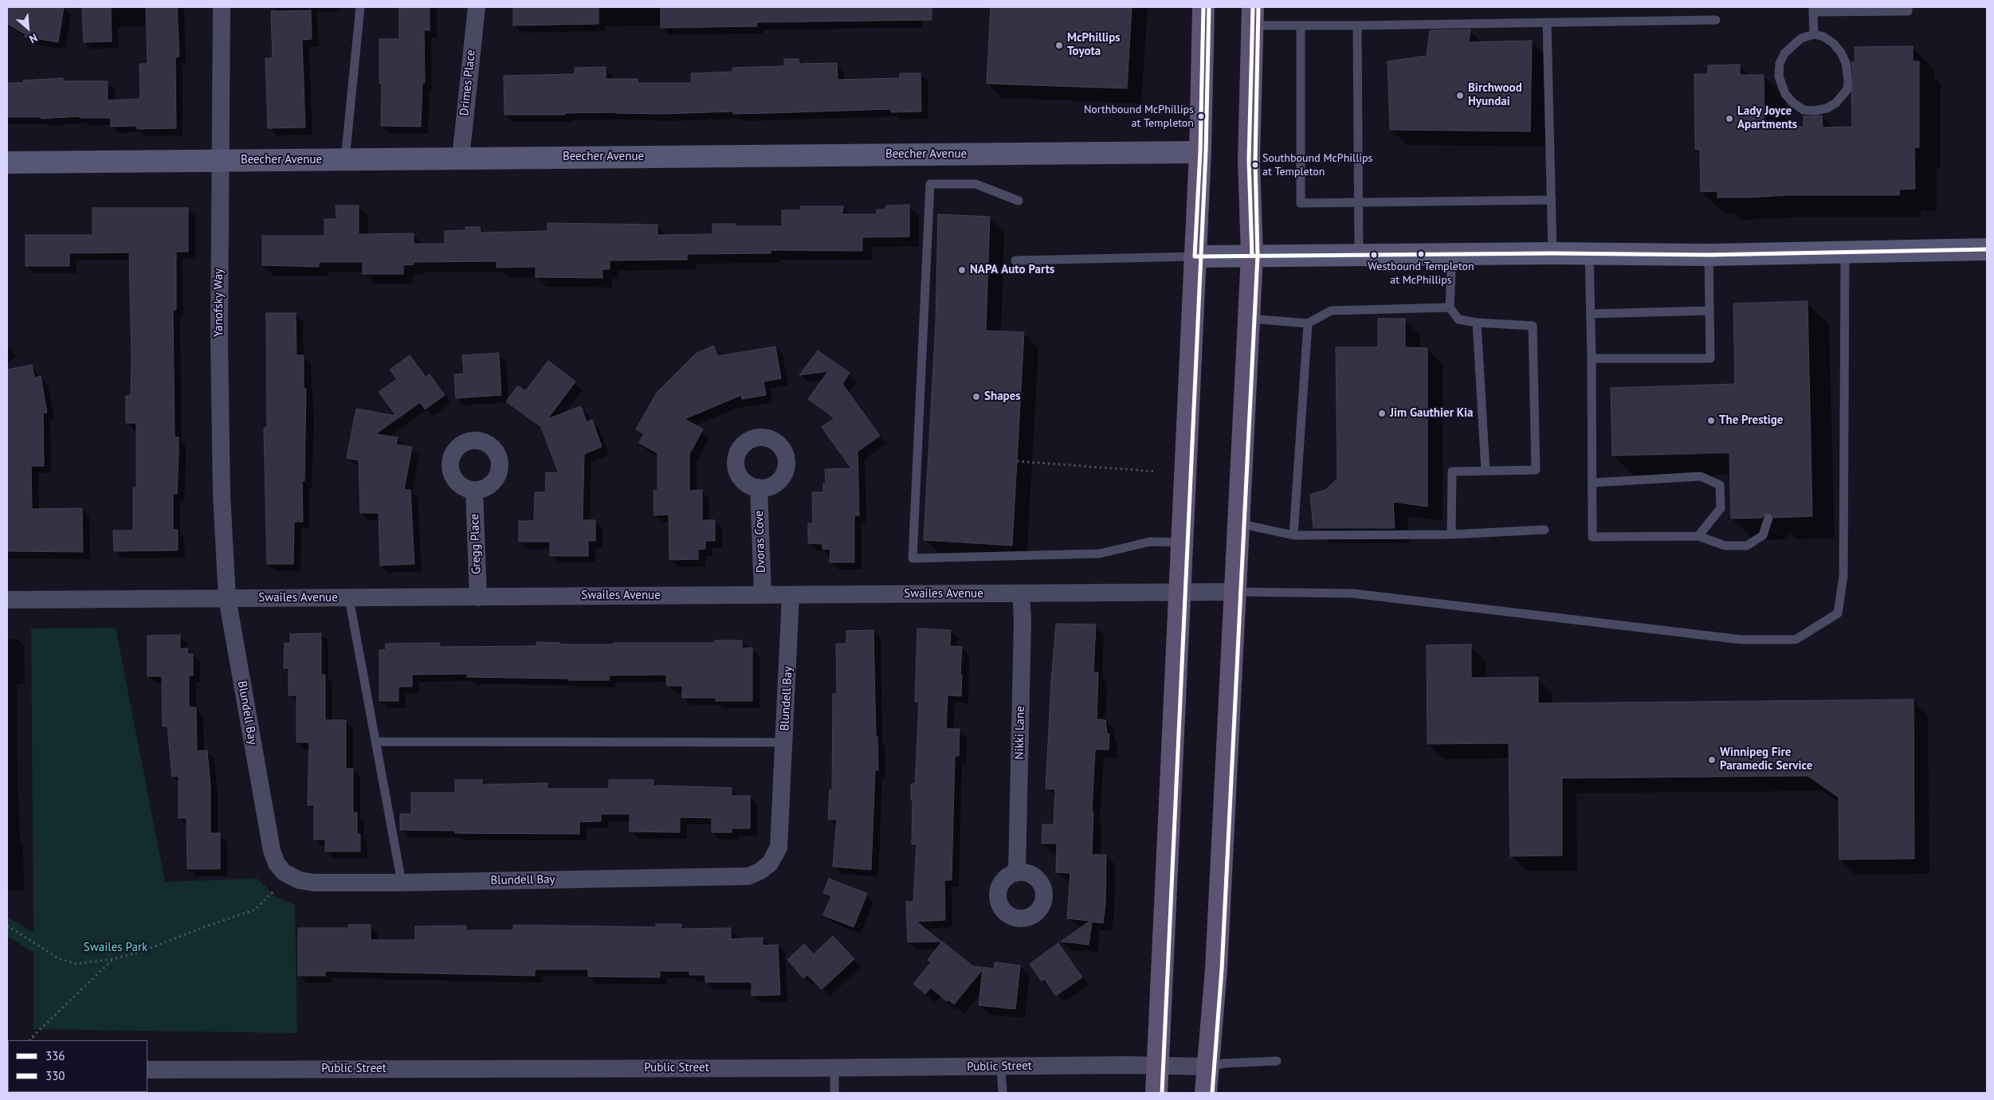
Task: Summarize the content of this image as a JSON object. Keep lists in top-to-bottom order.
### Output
{
  "streets": {
    "street": [
      "Drimes Place",
      "Beecher Avenue",
      "Yanofsky Way",
      "Dvoras Cove",
      "Gregg Place",
      "Swailes Avenue",
      "Blundell Bay",
      "Nikki Lane",
      "Public Street"
    ]
  },
  "crossings": [
    ["Drimes Place", "Beecher Avenue"],
    ["Beecher Avenue", "Yanofsky Way"],
    ["Yanofsky Way", "Swailes Avenue"],
    ["Yanofsky Way", "Blundell Bay"],
    ["Dvoras Cove", "Swailes Avenue"],
    ["Gregg Place", "Swailes Avenue"],
    ["Swailes Avenue", "Blundell Bay"],
    ["Swailes Avenue", "Nikki Lane"]
  ],
  "parks": ["Swailes Park"],
  "places": [
    "McPhillips Toyota",
    "Birchwood Hyundai",
    "Northbound McPhillips at Templeton",
    "Lady Joyce Apartments",
    "Southbound McPhillips at Templeton",
    "Westbound Templeton at McPhillips",
    "NAPA Auto Parts",
    "Shapes",
    "Jim Gauthier Kia",
    "The Prestige",
    "Winnipeg Fire Paramedic Service"
  ],
  "lines": ["transit line 336", "transit line 330"],
  "legend": ["336", "330"],
  "north": "bottom right"
}
